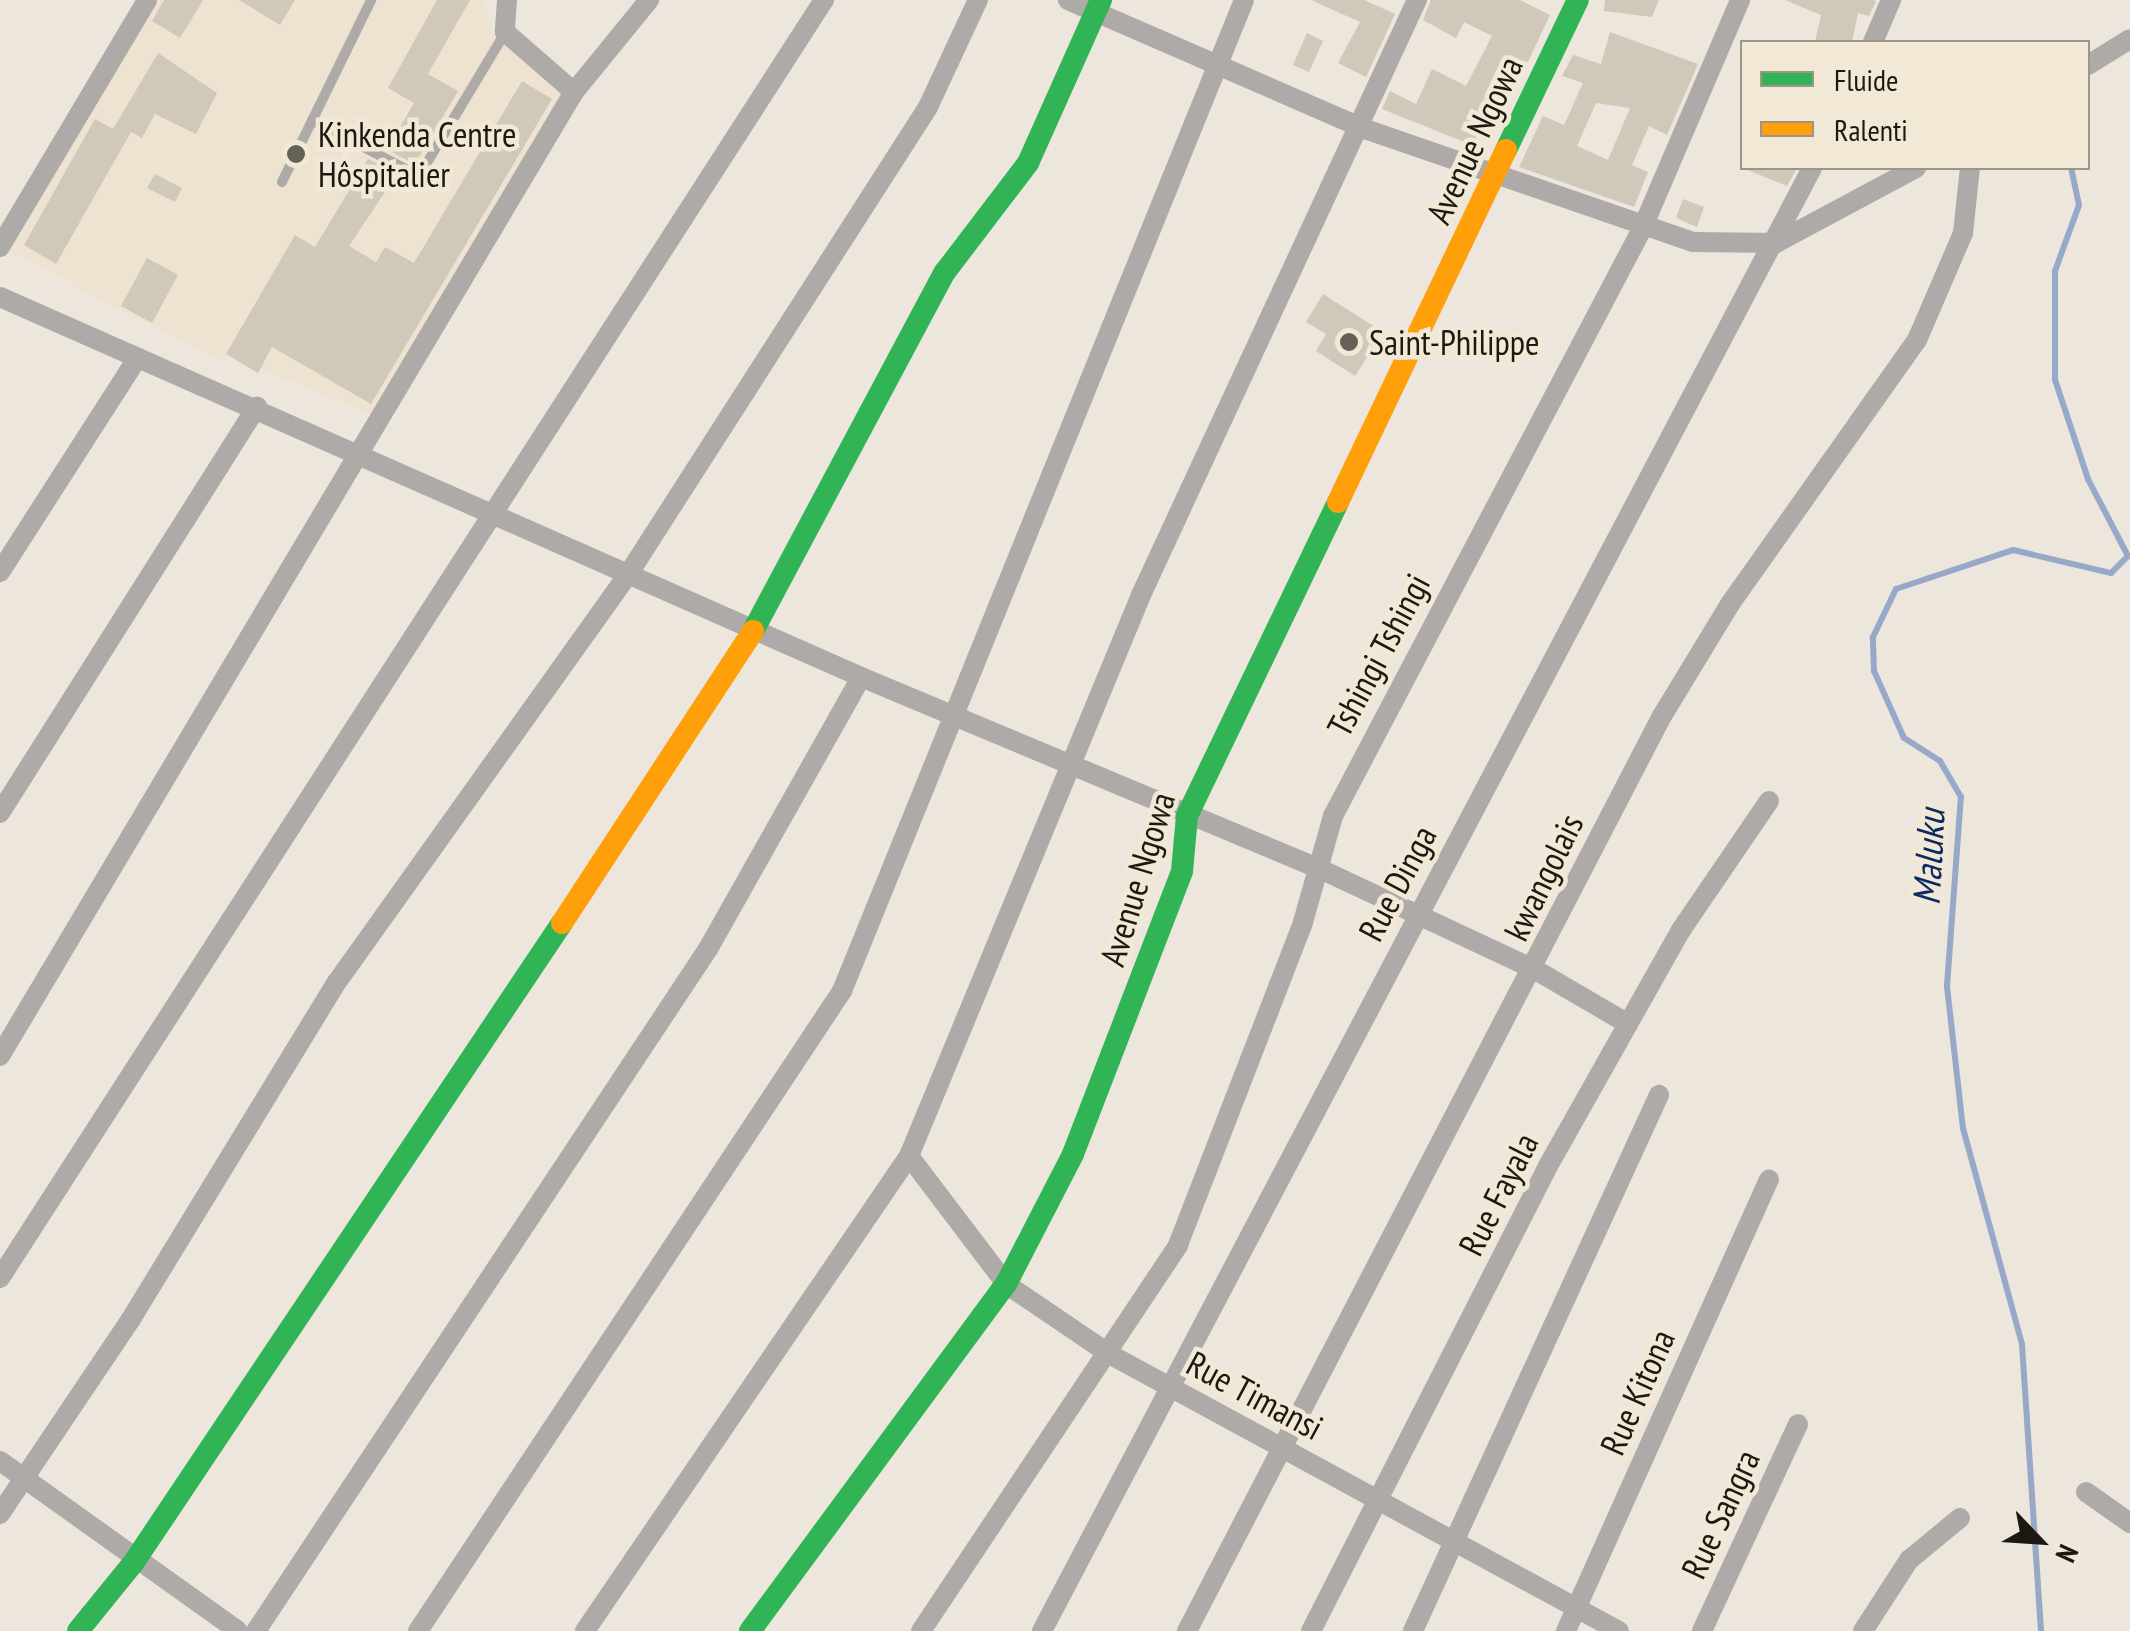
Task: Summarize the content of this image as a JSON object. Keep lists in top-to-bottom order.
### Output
{
  "streets": {
    "street": [
      "Avenue Ngowa",
      "Tshingi Tshingi",
      "kwangolais",
      "Rue Dinga",
      "Rue Fayala",
      "Rue Kitona",
      "Rue Timansi",
      "Rue Sangra"
    ]
  },
  "crossings": [
    ["Avenue Ngowa", "Rue Timansi"],
    ["Tshingi Tshingi", "Rue Timansi"],
    ["kwangolais", "Rue Timansi"],
    ["Rue Dinga", "Rue Timansi"],
    ["Rue Fayala", "Rue Timansi"],
    ["Rue Kitona", "Rue Timansi"]
  ],
  "water": ["Maluku"],
  "places": ["Kinkenda Centre Hôspitalier", "Saint-Philippe"],
  "legend": ["Fluide", "Ralenti"],
  "north": "bottom right"
}
